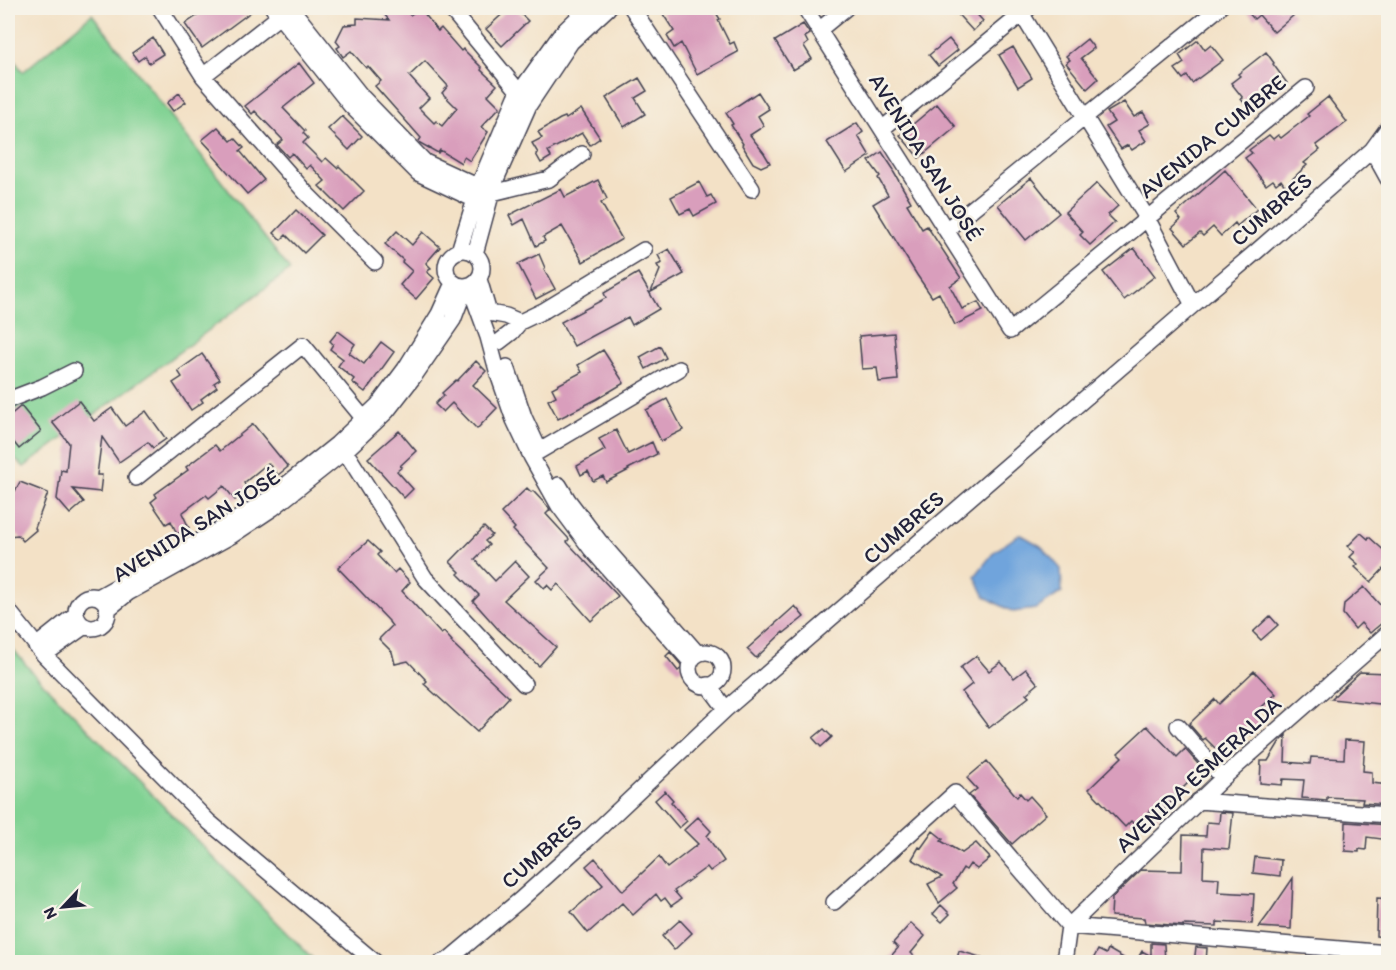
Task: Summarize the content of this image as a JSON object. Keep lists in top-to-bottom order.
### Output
{
  "streets": {
    "street": [
      "AVENIDA CUMBRE",
      "AVENIDA SAN JOSÉ",
      "CUMBRES",
      "AVENIDA ESMERALDA"
    ]
  },
  "crossings": [
    ["AVENIDA CUMBRE", "AVENIDA SAN JOSÉ"],
    ["AVENIDA CUMBRE", "CUMBRES"]
  ],
  "north": "bottom left"
}
